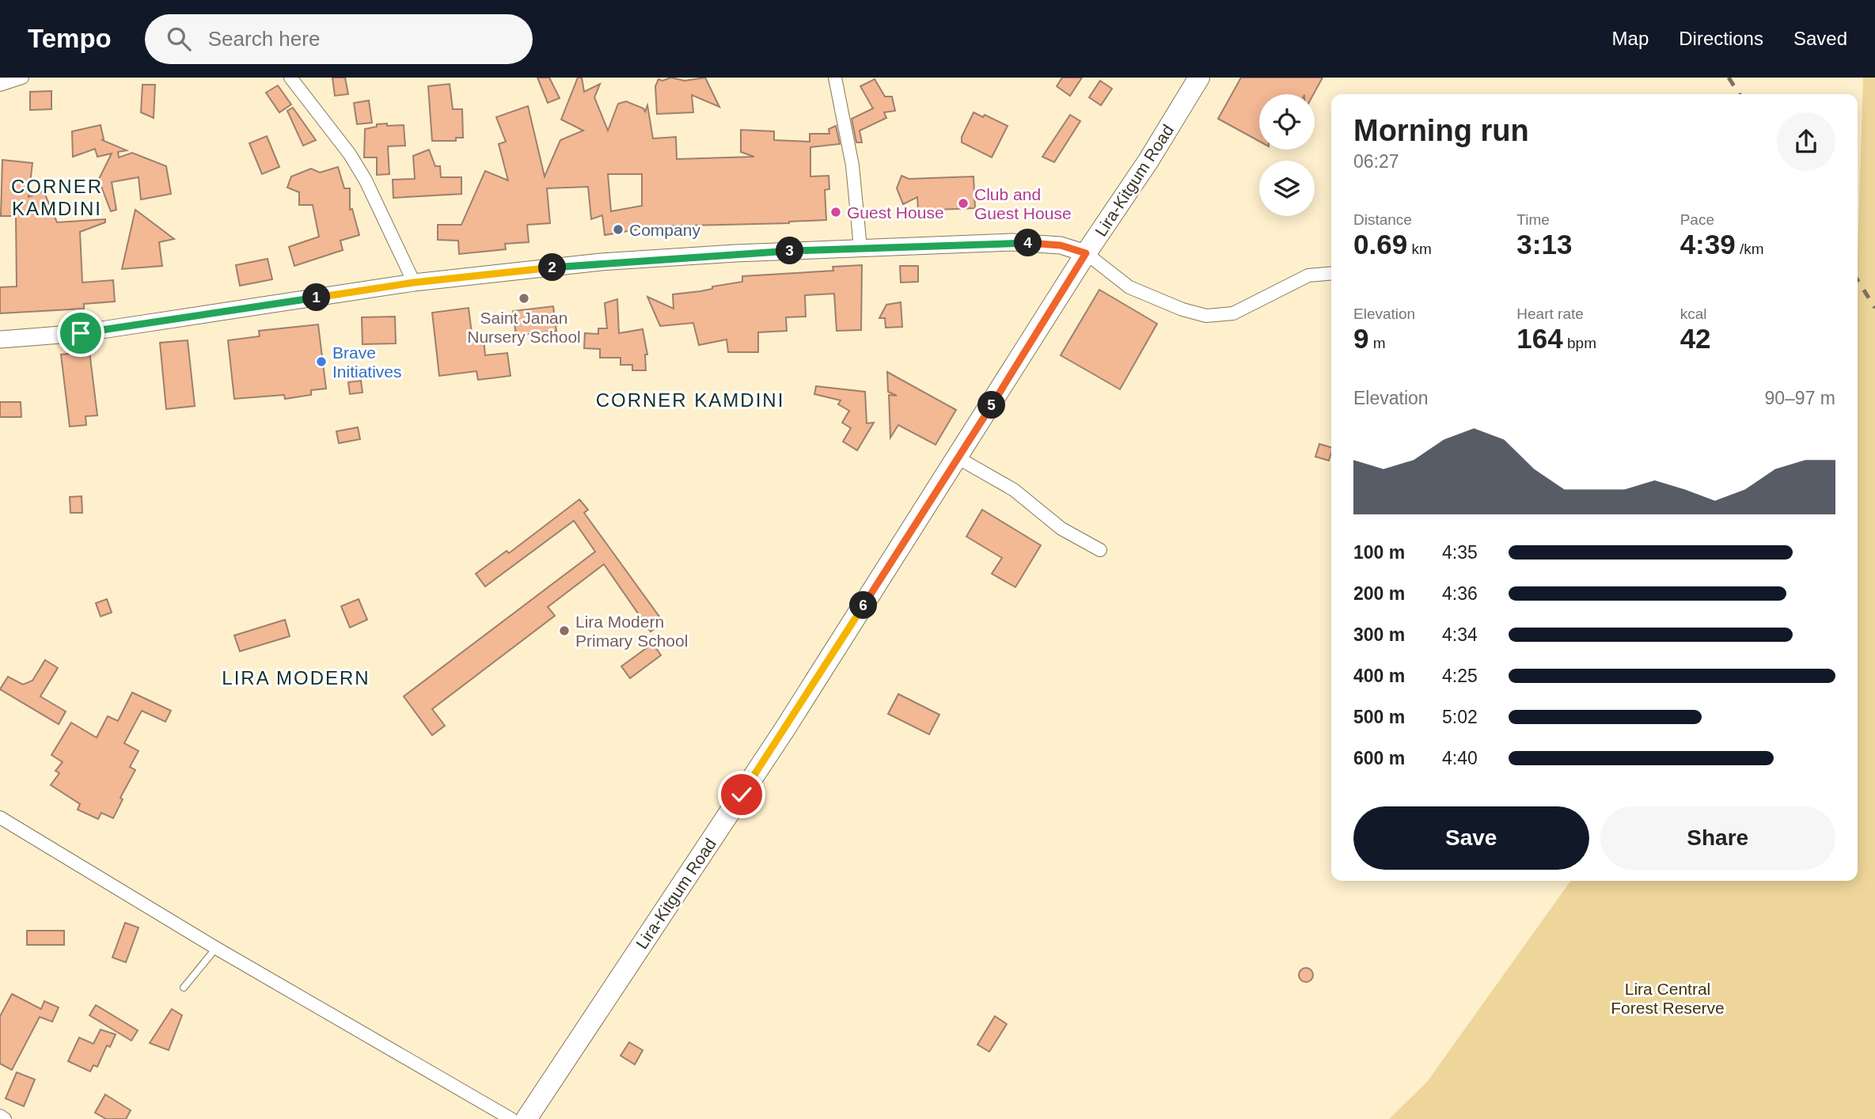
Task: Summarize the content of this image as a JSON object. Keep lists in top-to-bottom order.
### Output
{
  "streets": {
    "main road": ["Lira-Kitgum Road"]
  },
  "districts": ["CORNER KAMDINI", "CORNER KAMDINI", "LIRA MODERN"],
  "parks": ["Lira Central Forest Reserve"],
  "places": [
    "Club and Guest House",
    "Guest House",
    "Company",
    "Saint Janan Nursery School",
    "Brave Initiatives",
    "Lira Modern Primary School"
  ],
  "page": {
    "header": "Tempo",
    "search": "Search here",
    "nav": ["Map", "Directions", "Saved"],
    "heading": ["Morning run", "06:27"],
    "stats": [
      ["Distance", "0.69 km"],
      ["Time", "3:13"],
      ["Pace", "4:39 /km"],
      ["Elevation", "9 m"],
      ["Heart rate", "164 bpm"],
      ["kcal", "42"]
    ],
    "pins": [
      "4",
      "3",
      "2",
      "1",
      "5",
      "6"
    ],
    "chart": ["Elevation", "90–97 m"],
    "list": [
      {
        "name": "100 m",
        "note": "4:35"
      },
      {
        "name": "200 m",
        "note": "4:36"
      },
      {
        "name": "300 m",
        "note": "4:34"
      },
      {
        "name": "400 m",
        "note": "4:25"
      },
      {
        "name": "500 m",
        "note": "5:02"
      },
      {
        "name": "600 m",
        "note": "4:40"
      }
    ],
    "buttons": ["Save", "Share"]
  }
}
